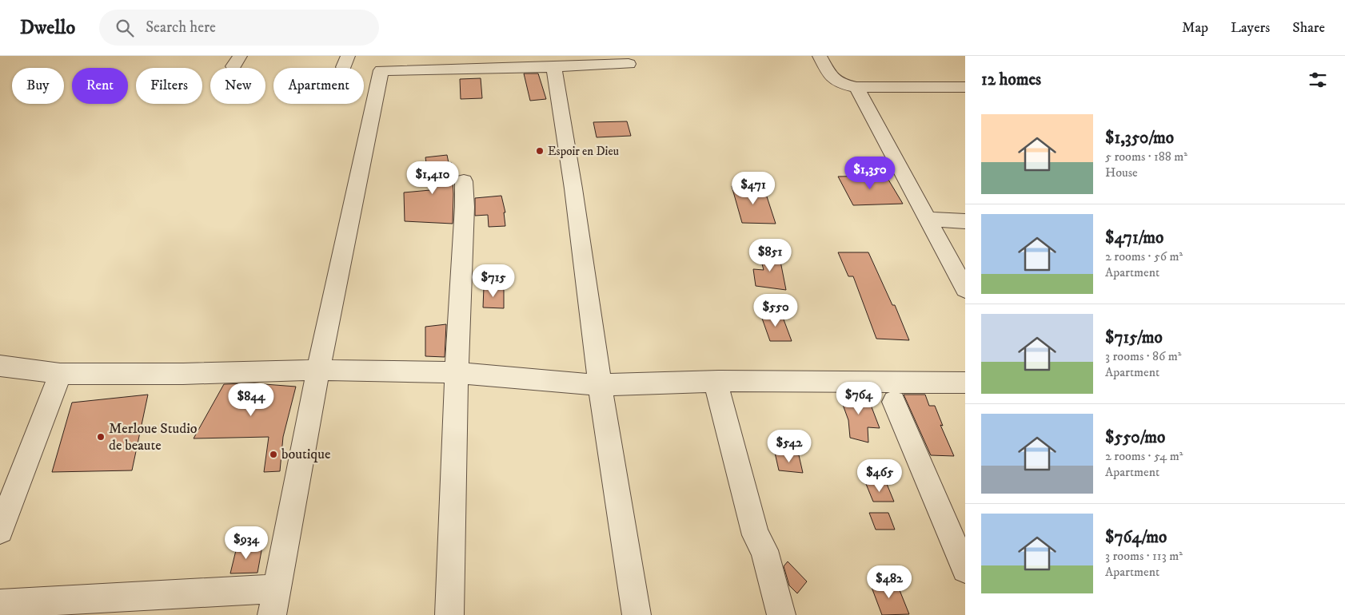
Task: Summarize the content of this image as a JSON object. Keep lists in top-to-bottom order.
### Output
{
  "places": ["Espoir en Dieu", "Merloue Studio de beaute", "boutique"],
  "page": {
    "header": "Dwello",
    "search": "Search here",
    "nav": ["Map", "Layers", "Share"],
    "heading": "12 homes",
    "chip": [
      "Buy",
      "Rent",
      "Filters",
      "New",
      "Apartment"
    ],
    "list": [
      {
        "name": "$1,350/mo",
        "note": "5 rooms · 188 m² · House"
      },
      {
        "name": "$471/mo",
        "note": "2 rooms · 56 m² · Apartment"
      },
      {
        "name": "$715/mo",
        "note": "3 rooms · 86 m² · Apartment"
      },
      {
        "name": "$550/mo",
        "note": "2 rooms · 54 m² · Apartment"
      },
      {
        "name": "$764/mo",
        "note": "3 rooms · 113 m² · Apartment"
      }
    ],
    "price": [
      "$1,350",
      "$1,410",
      "$471",
      "$851",
      "$715",
      "$550",
      "$764",
      "$844",
      "$542",
      "$465",
      "$934",
      "$482"
    ]
  }
}
